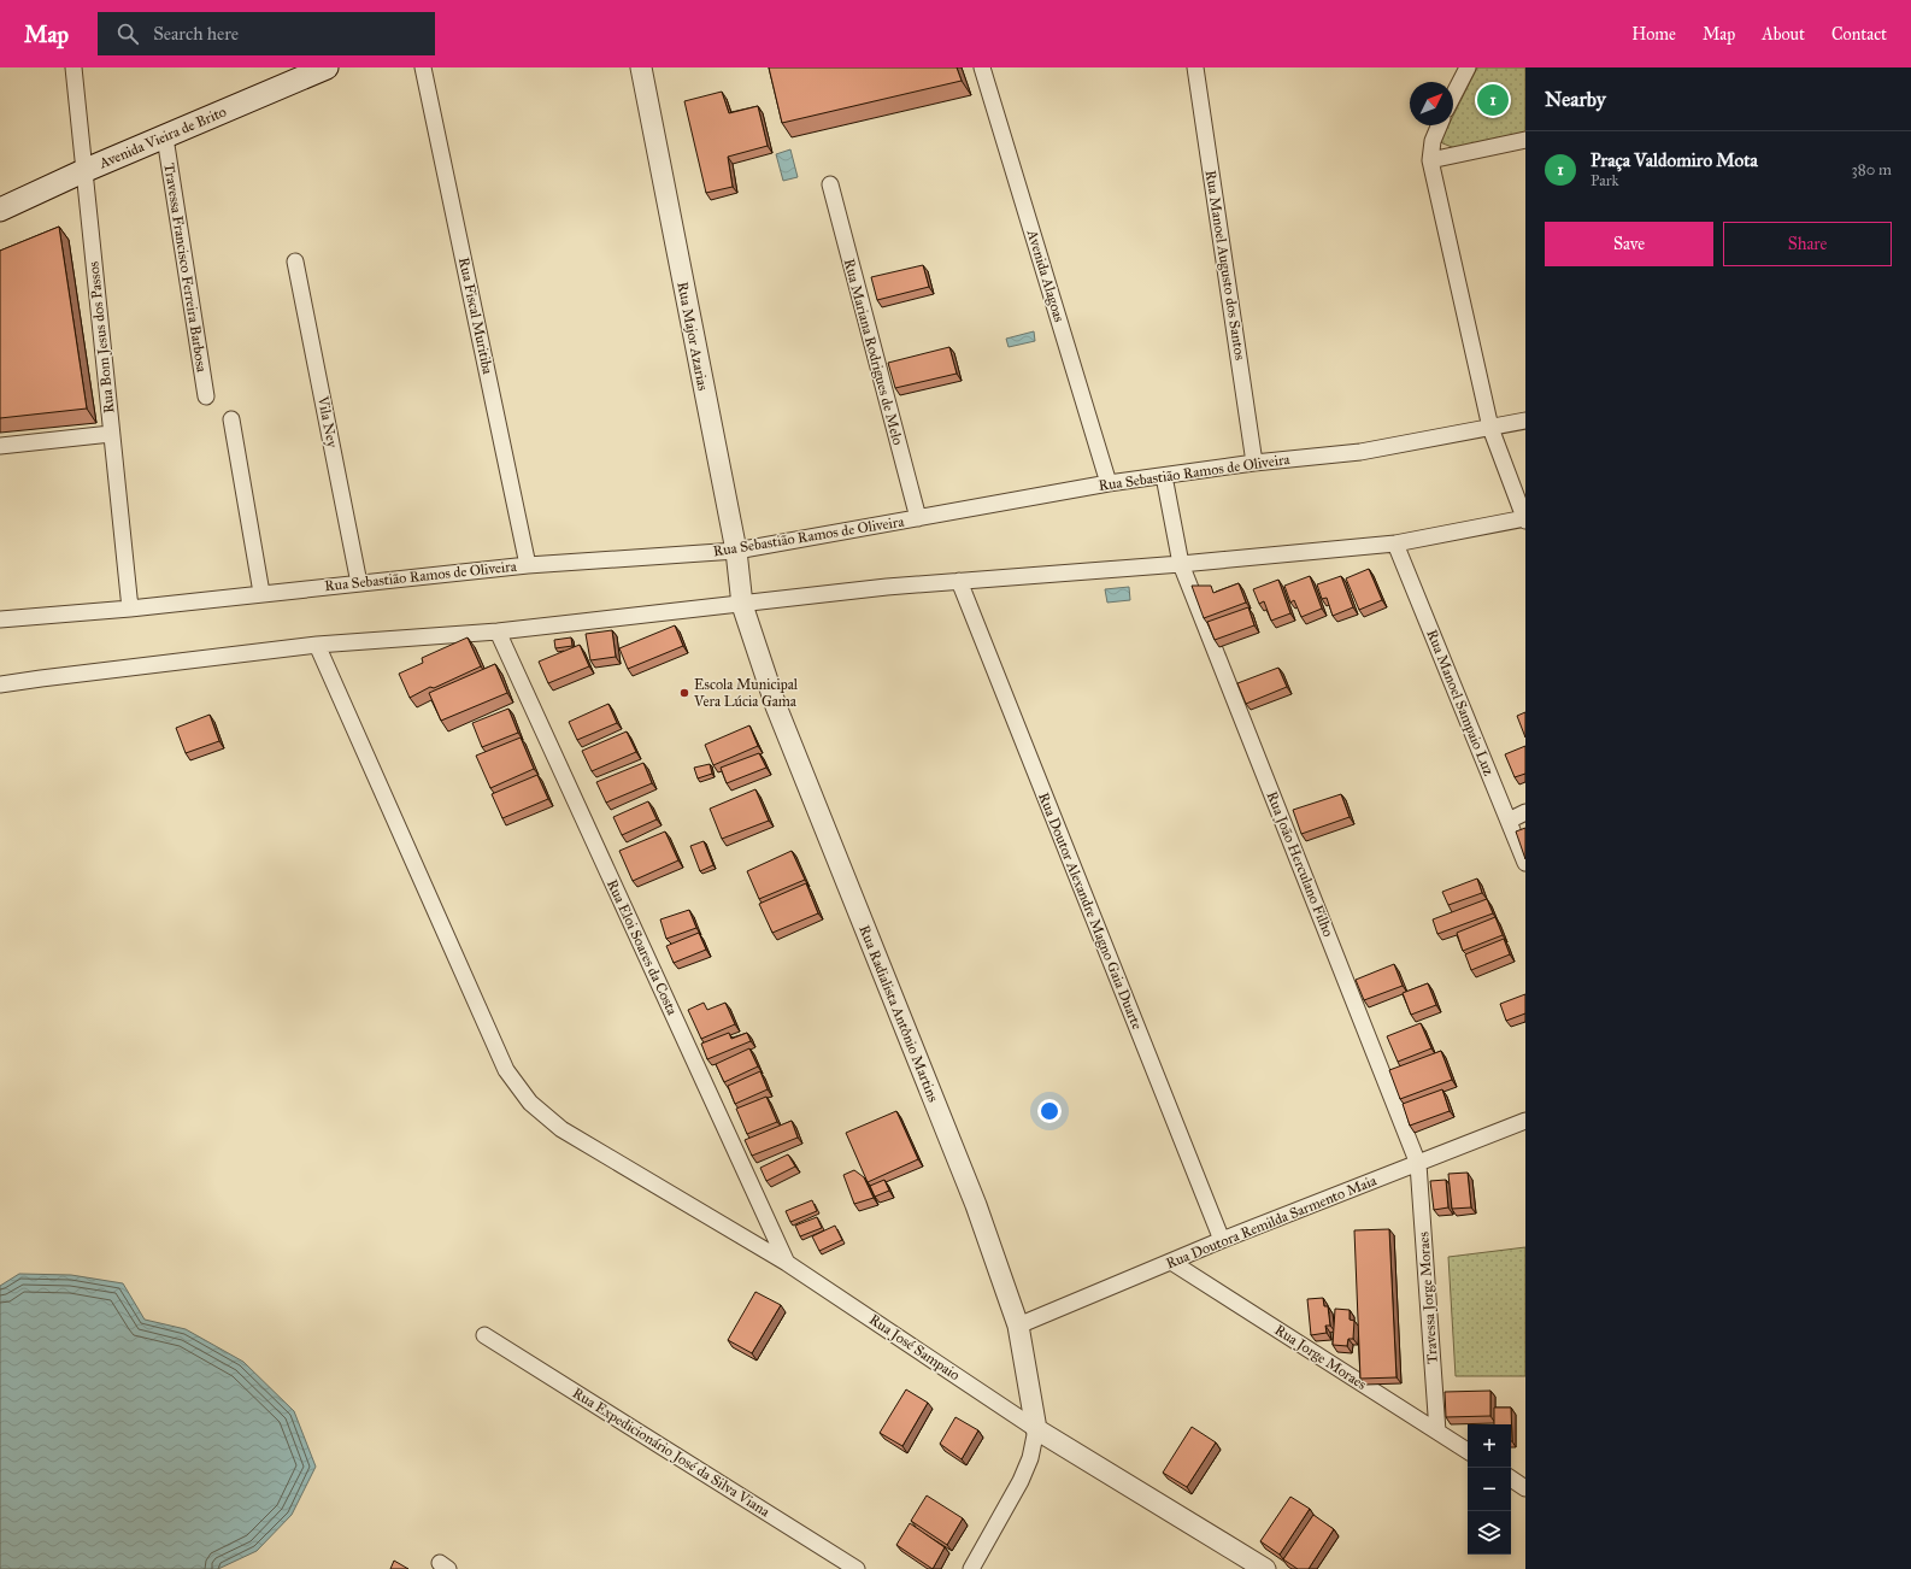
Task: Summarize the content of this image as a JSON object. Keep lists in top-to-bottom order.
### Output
{
  "streets": {
    "main road": ["Avenida Vieira de Brito"],
    "street": [
      "Rua Manoel Augusto dos Santos",
      "Travessa Francisco Ferreira Barbosa",
      "Avenida Alagoas",
      "Rua Fiscal Muritiba",
      "Rua Major Azarias",
      "Rua Bom Jesus dos Passos",
      "Rua Mariana Rodrigues de Melo",
      "Vila Ney",
      "Rua Sebastião Ramos de Oliveira",
      "Rua Manoel Sampaio Luz",
      "Rua João Herculano Filho",
      "Rua Doutor Alexandre Magno Gaia Duarte",
      "Rua Eloi Soares da Costa",
      "Rua Radialista Antônio Martins",
      "Rua Doutora Remilda Sarmento Maia",
      "Travessa Jorge Moraes",
      "Rua José Sampaio",
      "Rua Jorge Moraes",
      "Rua Expedicionário José da Silva Viana"
    ]
  },
  "crossings": [
    ["Avenida Vieira de Brito", "Travessa Francisco Ferreira Barbosa"],
    ["Avenida Vieira de Brito", "Rua Bom Jesus dos Passos"],
    ["Rua Manoel Augusto dos Santos", "Rua Sebastião Ramos de Oliveira"],
    ["Avenida Alagoas", "Rua Sebastião Ramos de Oliveira"],
    ["Rua Fiscal Muritiba", "Rua Sebastião Ramos de Oliveira"],
    ["Rua Major Azarias", "Rua Sebastião Ramos de Oliveira"],
    ["Rua Major Azarias", "Rua Radialista Antônio Martins"],
    ["Rua Bom Jesus dos Passos", "Rua Sebastião Ramos de Oliveira"],
    ["Rua Mariana Rodrigues de Melo", "Rua Sebastião Ramos de Oliveira"],
    ["Vila Ney", "Rua Sebastião Ramos de Oliveira"],
    ["Rua Sebastião Ramos de Oliveira", "Rua João Herculano Filho"],
    ["Rua João Herculano Filho", "Rua Doutora Remilda Sarmento Maia"],
    ["Rua João Herculano Filho", "Travessa Jorge Moraes"],
    ["Rua Doutor Alexandre Magno Gaia Duarte", "Rua Doutora Remilda Sarmento Maia"],
    ["Rua Eloi Soares da Costa", "Rua José Sampaio"],
    ["Rua Radialista Antônio Martins", "Rua Doutora Remilda Sarmento Maia"],
    ["Rua Radialista Antônio Martins", "Rua José Sampaio"],
    ["Rua Doutora Remilda Sarmento Maia", "Travessa Jorge Moraes"],
    ["Rua Doutora Remilda Sarmento Maia", "Rua Jorge Moraes"],
    ["Travessa Jorge Moraes", "Rua Jorge Moraes"]
  ],
  "places": ["Escola Municipal Vera Lúcia Gama"],
  "north": "top right",
  "page": {
    "header": "Map",
    "search": "Search here",
    "nav": [
      "Home",
      "Map",
      "About",
      "Contact"
    ],
    "heading": "Nearby",
    "pins": "1",
    "list": [
      {
        "mark": "1",
        "name": "Praça Valdomiro Mota",
        "note": "Park",
        "value": "380 m"
      }
    ],
    "buttons": ["Save", "Share"],
    "map_buttons": ["+", "−"]
  }
}
